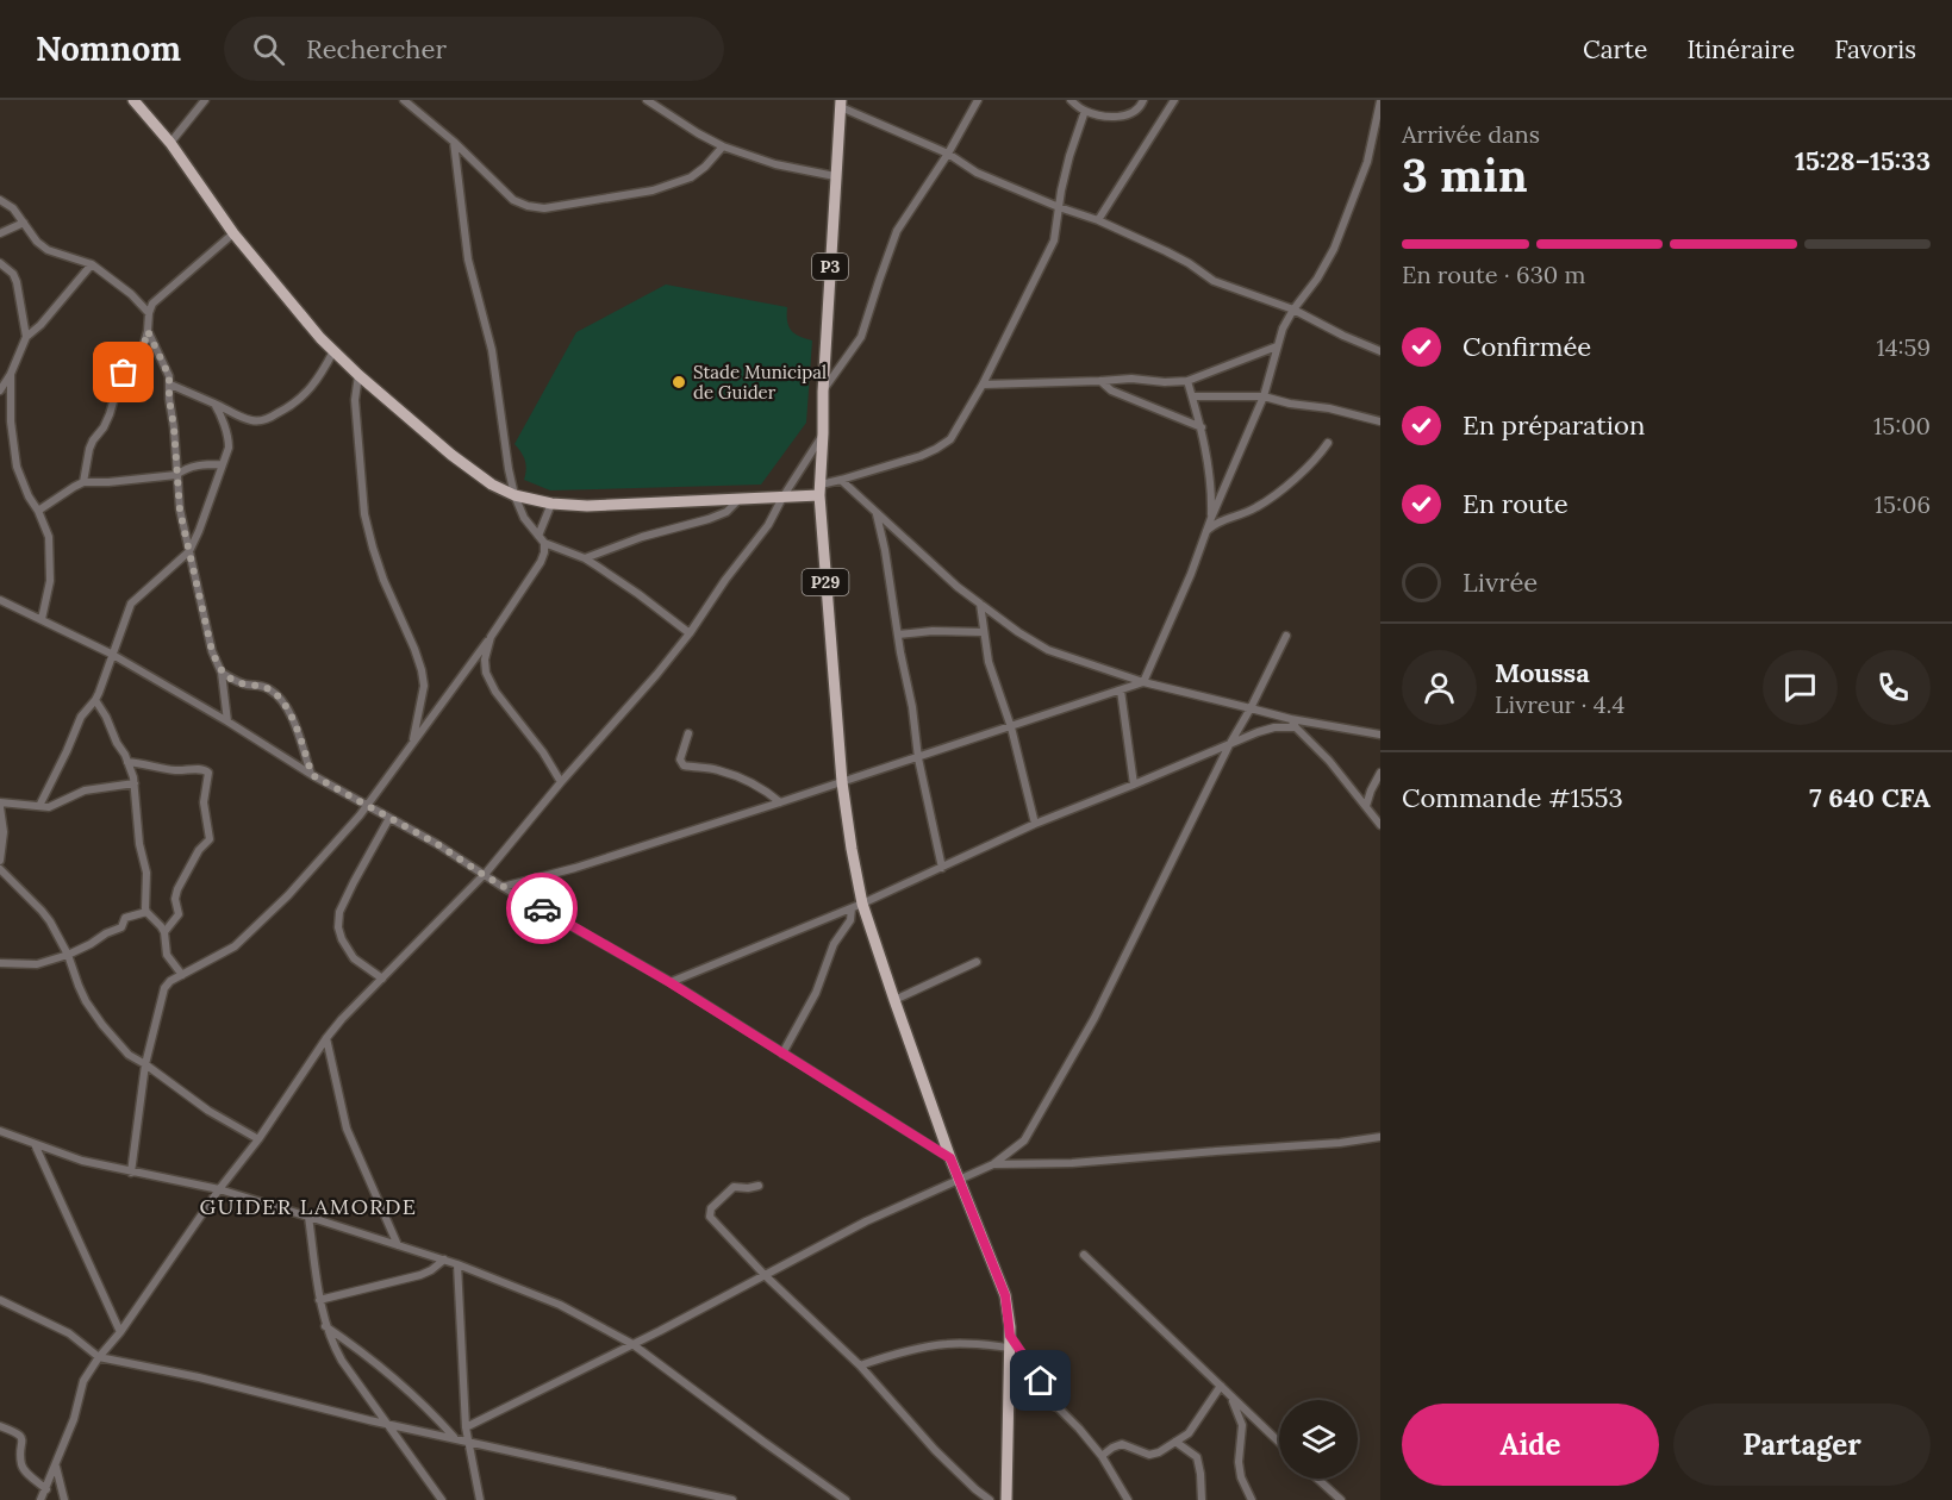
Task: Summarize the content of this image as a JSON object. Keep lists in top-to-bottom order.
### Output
{
  "streets": {
    "main road": ["P3", "P29"]
  },
  "crossings": [
    ["P3", "P29"]
  ],
  "districts": ["GUIDER LAMORDE"],
  "places": ["Stade Municipal de Guider"],
  "page": {
    "header": "Nomnom",
    "search": "Rechercher",
    "nav": ["Carte", "Itinéraire", "Favoris"],
    "heading": ["3 min", "Arrivée dans", "15:28–15:33"],
    "panel": [
      "Moussa",
      "Livreur · 4.4",
      "Commande #1553",
      "7 640 CFA"
    ],
    "bar": "En route · 630 m",
    "list": [
      ["Confirmée", "14:59"],
      ["En préparation", "15:00"],
      ["En route", "15:06"],
      "Livrée"
    ],
    "buttons": ["Aide", "Partager"]
  }
}
